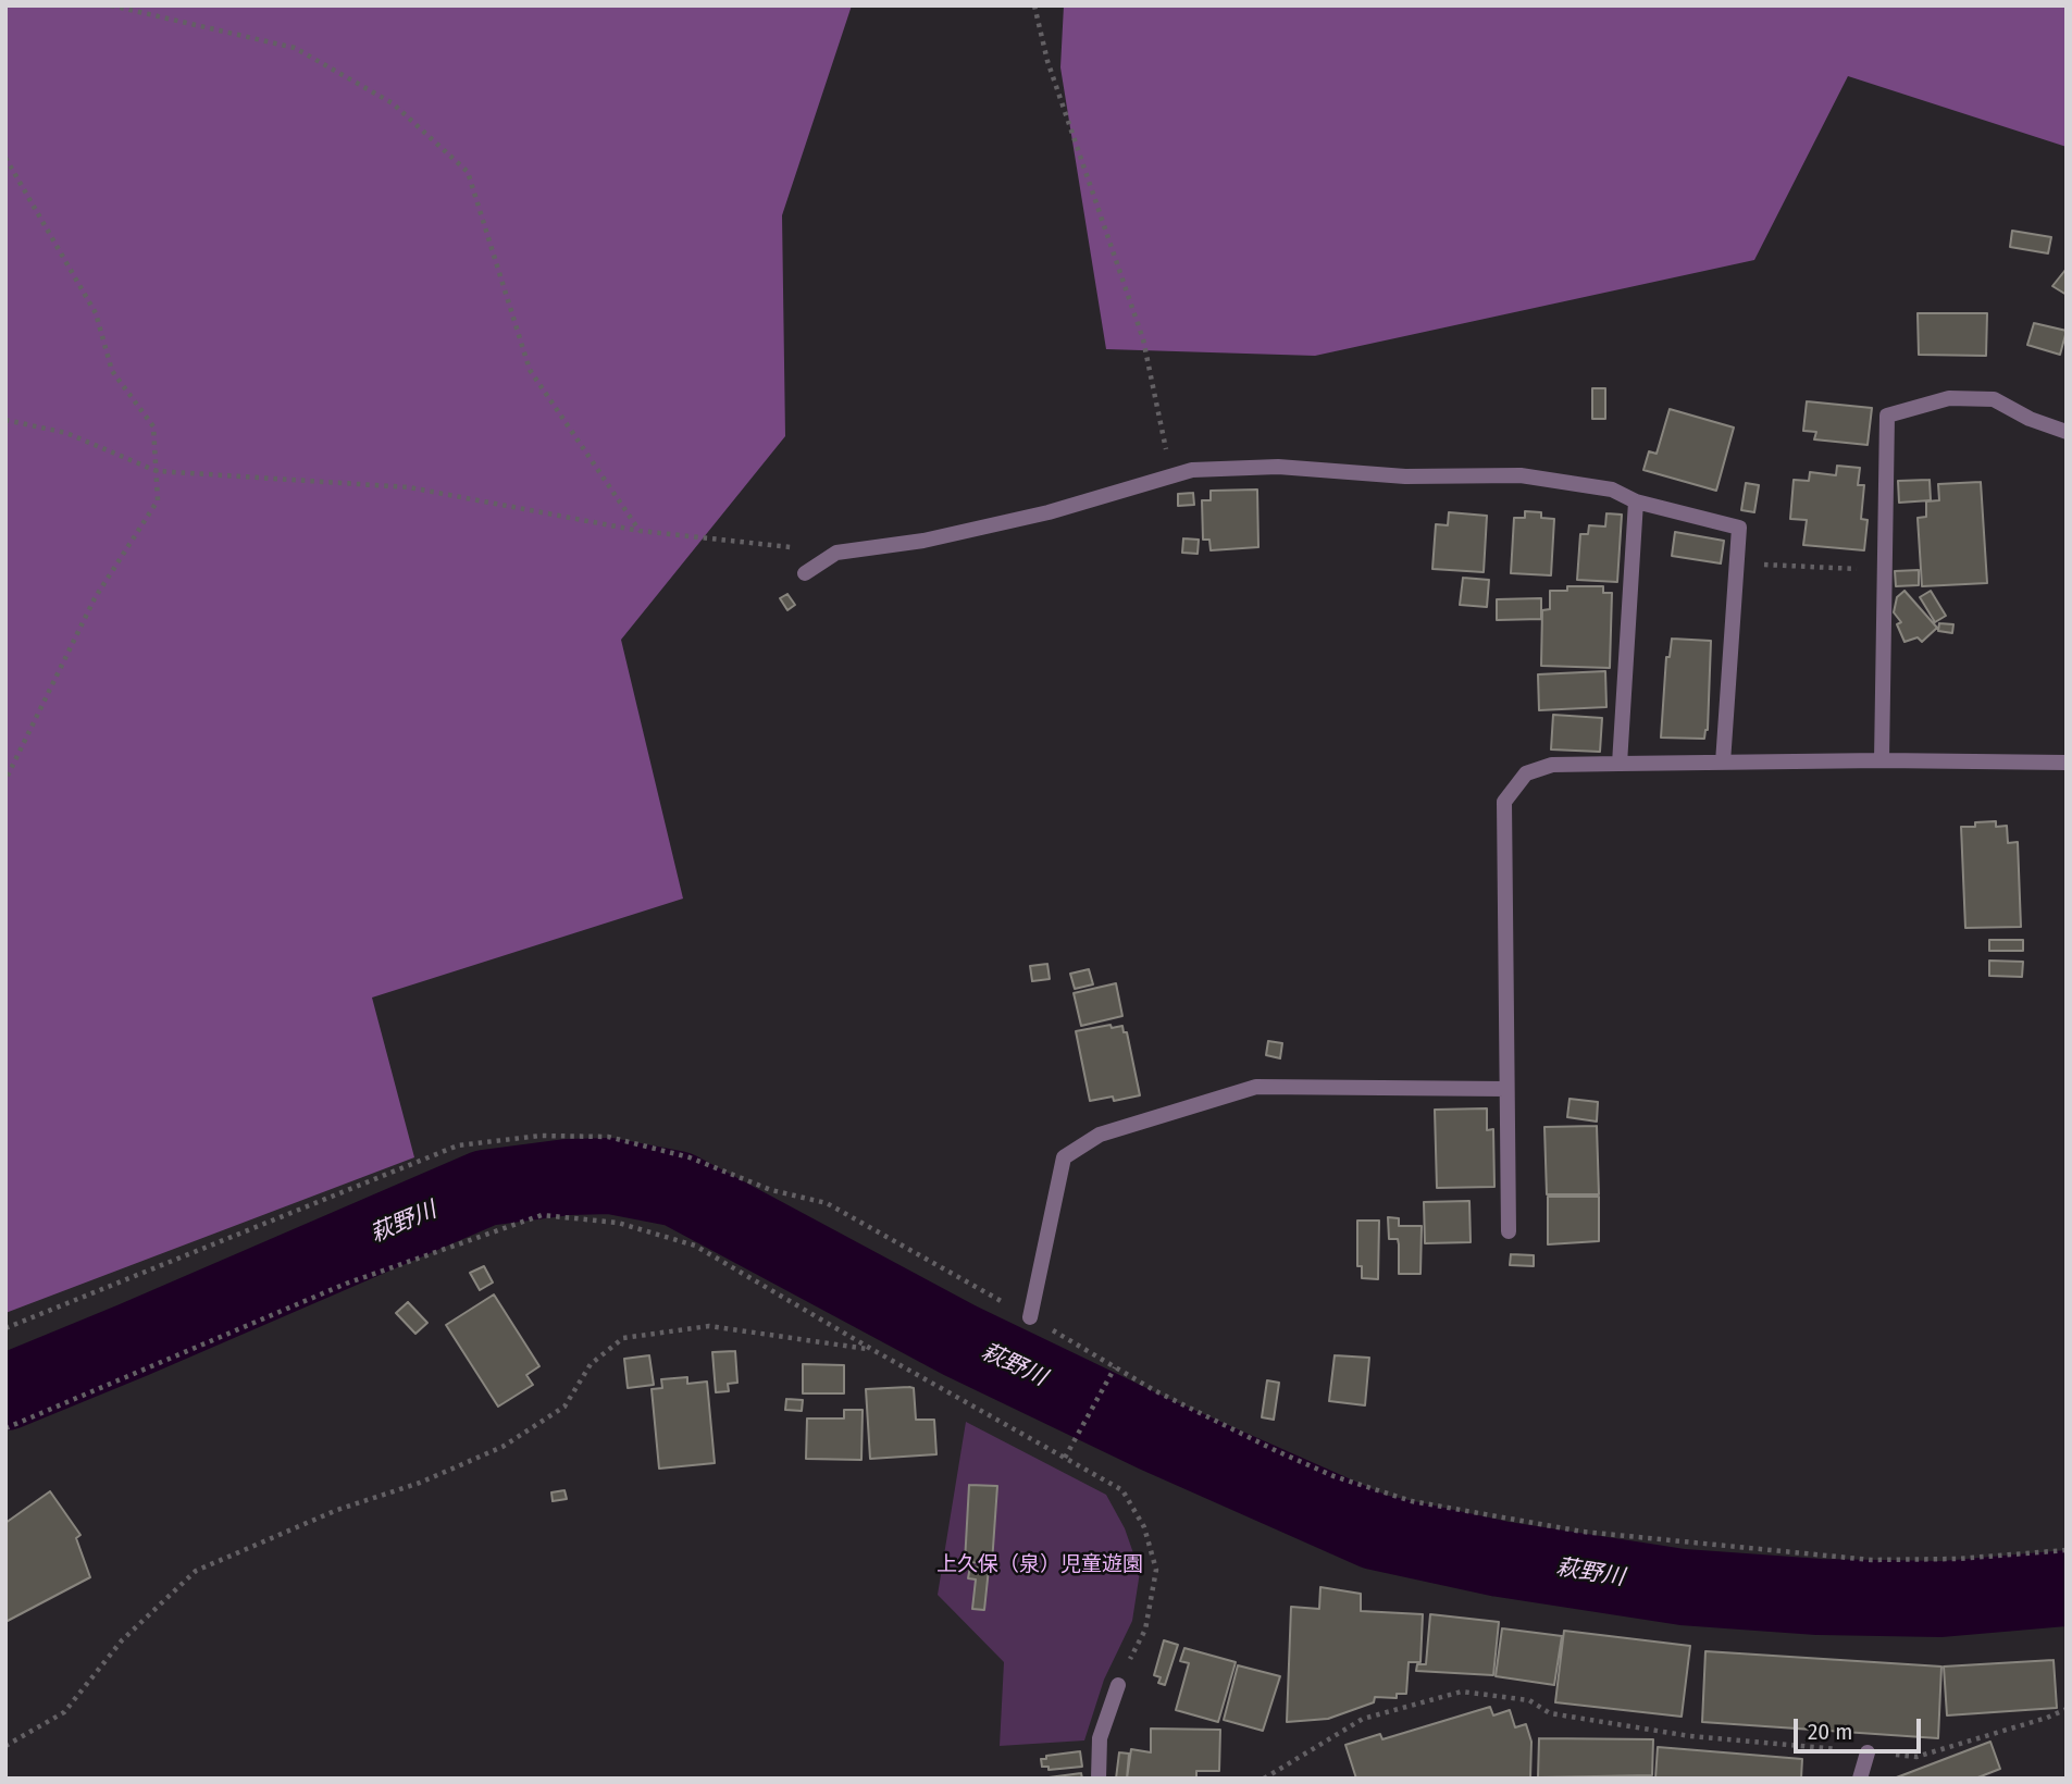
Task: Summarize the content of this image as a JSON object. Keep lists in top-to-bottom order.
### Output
{
  "water": ["萩野川"],
  "parks": ["上久保（泉）児童遊園"],
  "scale_bar": "20 m"
}
